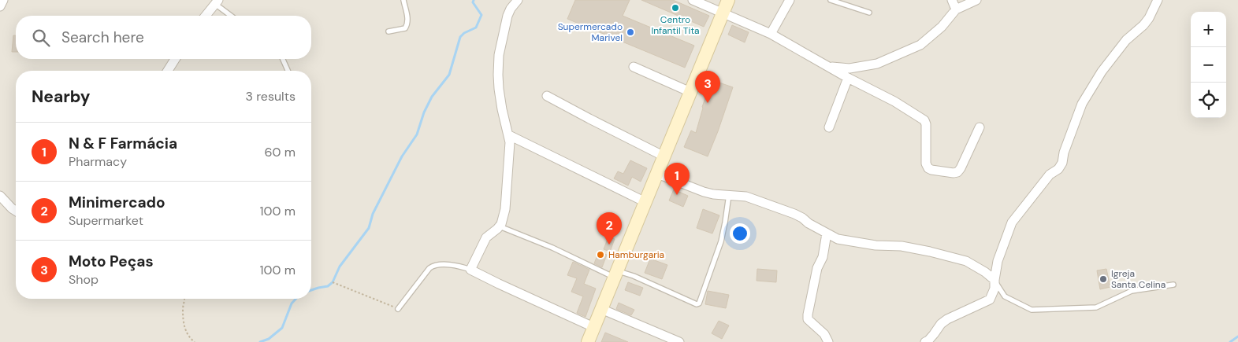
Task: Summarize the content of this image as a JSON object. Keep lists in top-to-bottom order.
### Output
{
  "places": [
    "Centro Infantil Tita",
    "Supermercado Marivel",
    "Hamburgaria",
    "Igreja Santa Celina"
  ],
  "page": {
    "map_buttons": ["+", "−"],
    "search": "Search here",
    "pins": ["3", "1", "2"],
    "heading": ["Nearby", "3 results"],
    "list": [
      {
        "mark": "1",
        "name": "N & F Farmácia",
        "note": "Pharmacy",
        "value": "60 m"
      },
      {
        "mark": "2",
        "name": "Minimercado",
        "note": "Supermarket",
        "value": "100 m"
      },
      {
        "mark": "3",
        "name": "Moto Peças",
        "note": "Shop",
        "value": "100 m"
      }
    ]
  }
}
